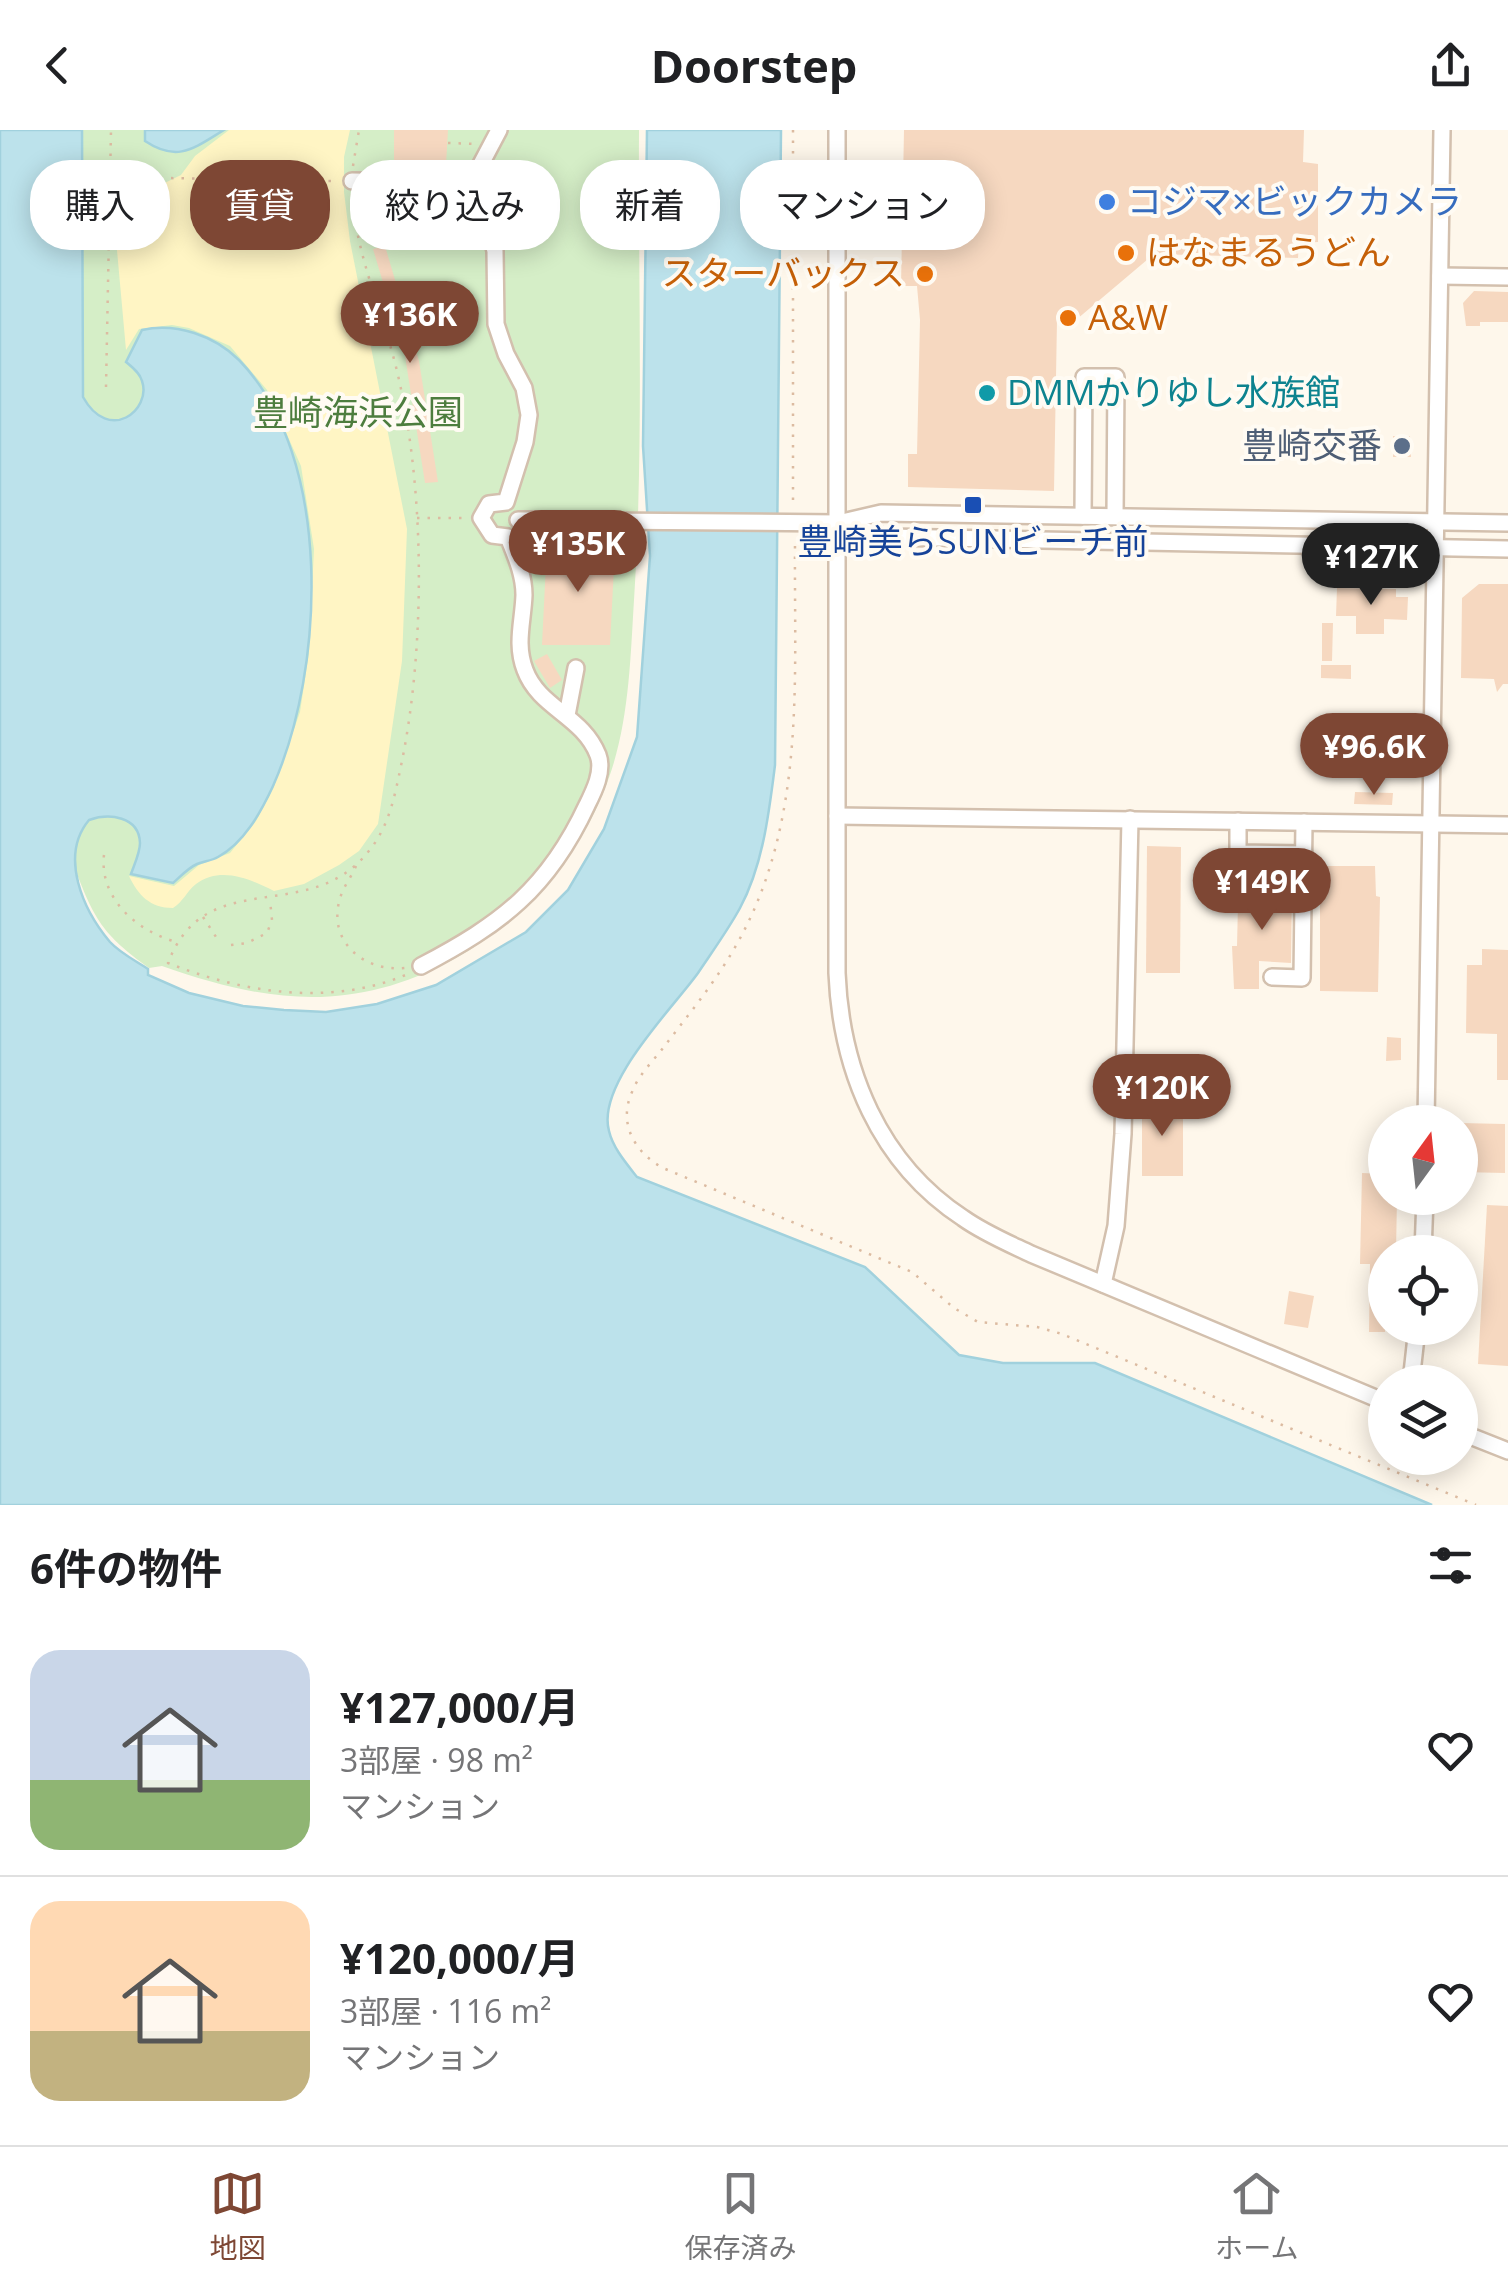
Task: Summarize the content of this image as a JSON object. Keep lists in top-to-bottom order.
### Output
{
  "parks": ["豊崎海浜公園"],
  "places": {
    "other": [
      "コジマ×ビックカメラ",
      "はなまるうどん",
      "スターバックス",
      "A&W",
      "DMMかりゆし水族館",
      "豊崎交番"
    ],
    "transit": ["豊崎美らSUNビーチ前"]
  },
  "north": "top",
  "page": {
    "header": "Doorstep",
    "chip": [
      "購入",
      "賃貸",
      "絞り込み",
      "新着",
      "マンション"
    ],
    "price": [
      "¥136K",
      "¥135K",
      "¥127K",
      "¥96.6K",
      "¥149K",
      "¥120K"
    ],
    "heading": "6件の物件",
    "list": [
      {
        "name": "¥127,000/月",
        "note": "3部屋 · 98 m² · マンション"
      },
      {
        "name": "¥120,000/月",
        "note": "3部屋 · 116 m² · マンション"
      }
    ],
    "tabs": ["地図", "保存済み", "ホーム"]
  }
}
